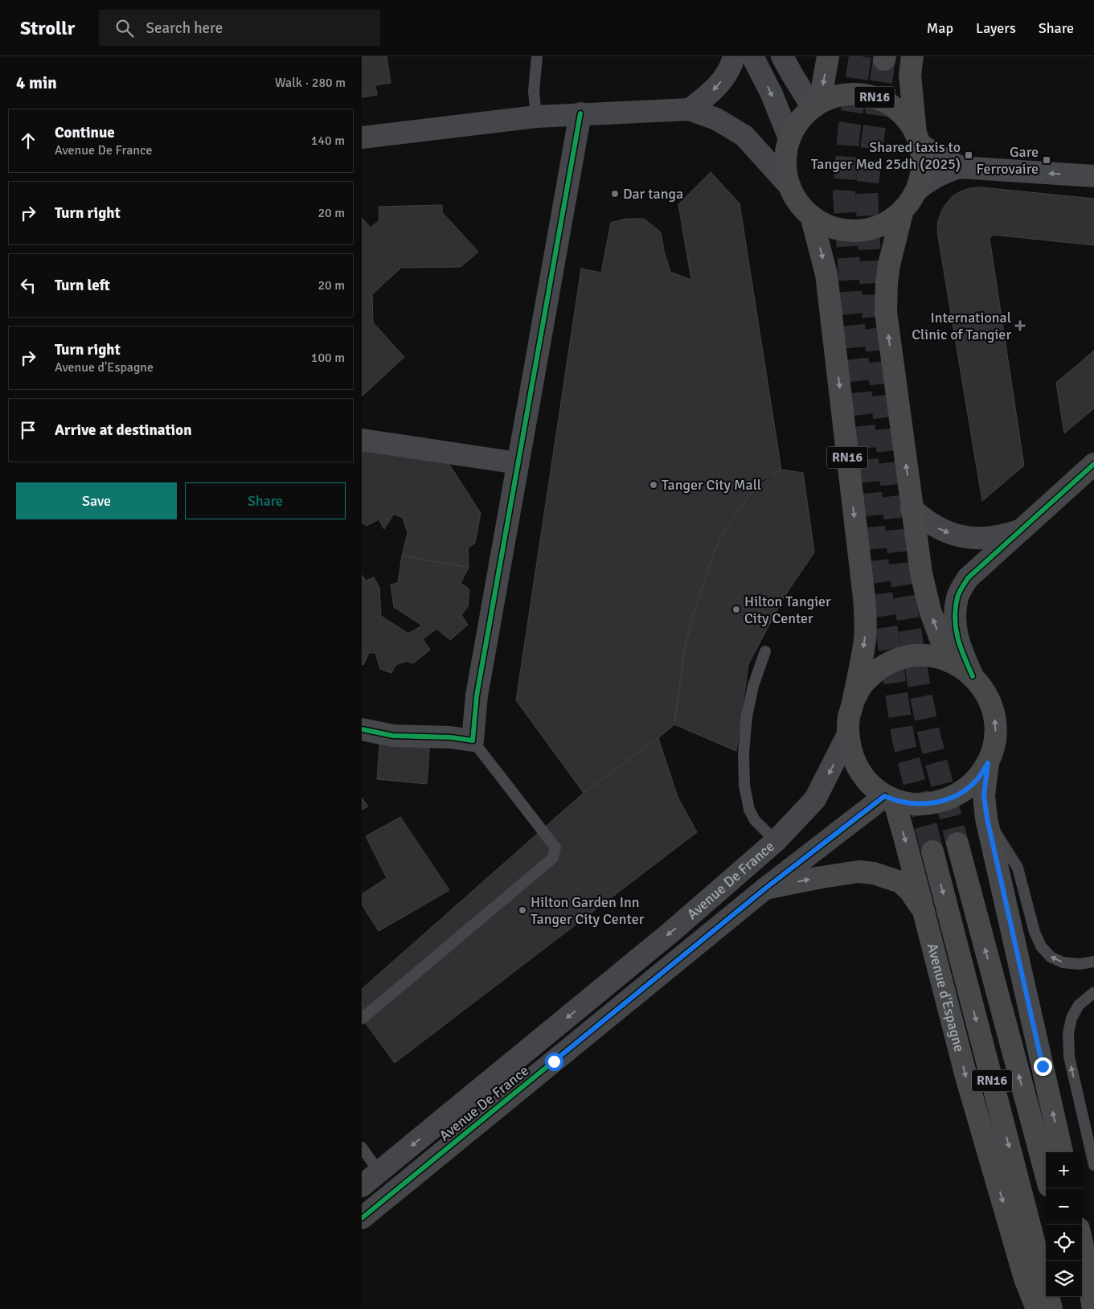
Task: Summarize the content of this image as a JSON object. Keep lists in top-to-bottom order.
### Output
{
  "streets": {
    "main road": ["RN16", "Avenue d'Espagne"],
    "street": ["Avenue De France"]
  },
  "crossings": [
    ["RN16", "Avenue De France"],
    ["RN16", "Avenue d'Espagne"],
    ["Avenue De France", "Avenue d'Espagne"]
  ],
  "places": {
    "transit": ["Shared taxis to Tanger Med 25dh (2025)", "Gare Ferrovaire"],
    "other": [
      "Dar tanga",
      "Tanger City Mall",
      "Hilton Tangier City Center",
      "Hilton Garden Inn Tanger City Center"
    ],
    "health": ["International Clinic of Tangier"]
  },
  "page": {
    "header": "Strollr",
    "search": "Search here",
    "nav": ["Map", "Layers", "Share"],
    "heading": ["4 min", "Walk · 280 m"],
    "list": [
      ["Continue", "Avenue De France", "140 m"],
      ["Turn right", "20 m"],
      ["Turn left", "20 m"],
      ["Turn right", "Avenue d'Espagne", "100 m"],
      "Arrive at destination"
    ],
    "buttons": ["Save", "Share"],
    "map_buttons": ["+", "−"]
  }
}
